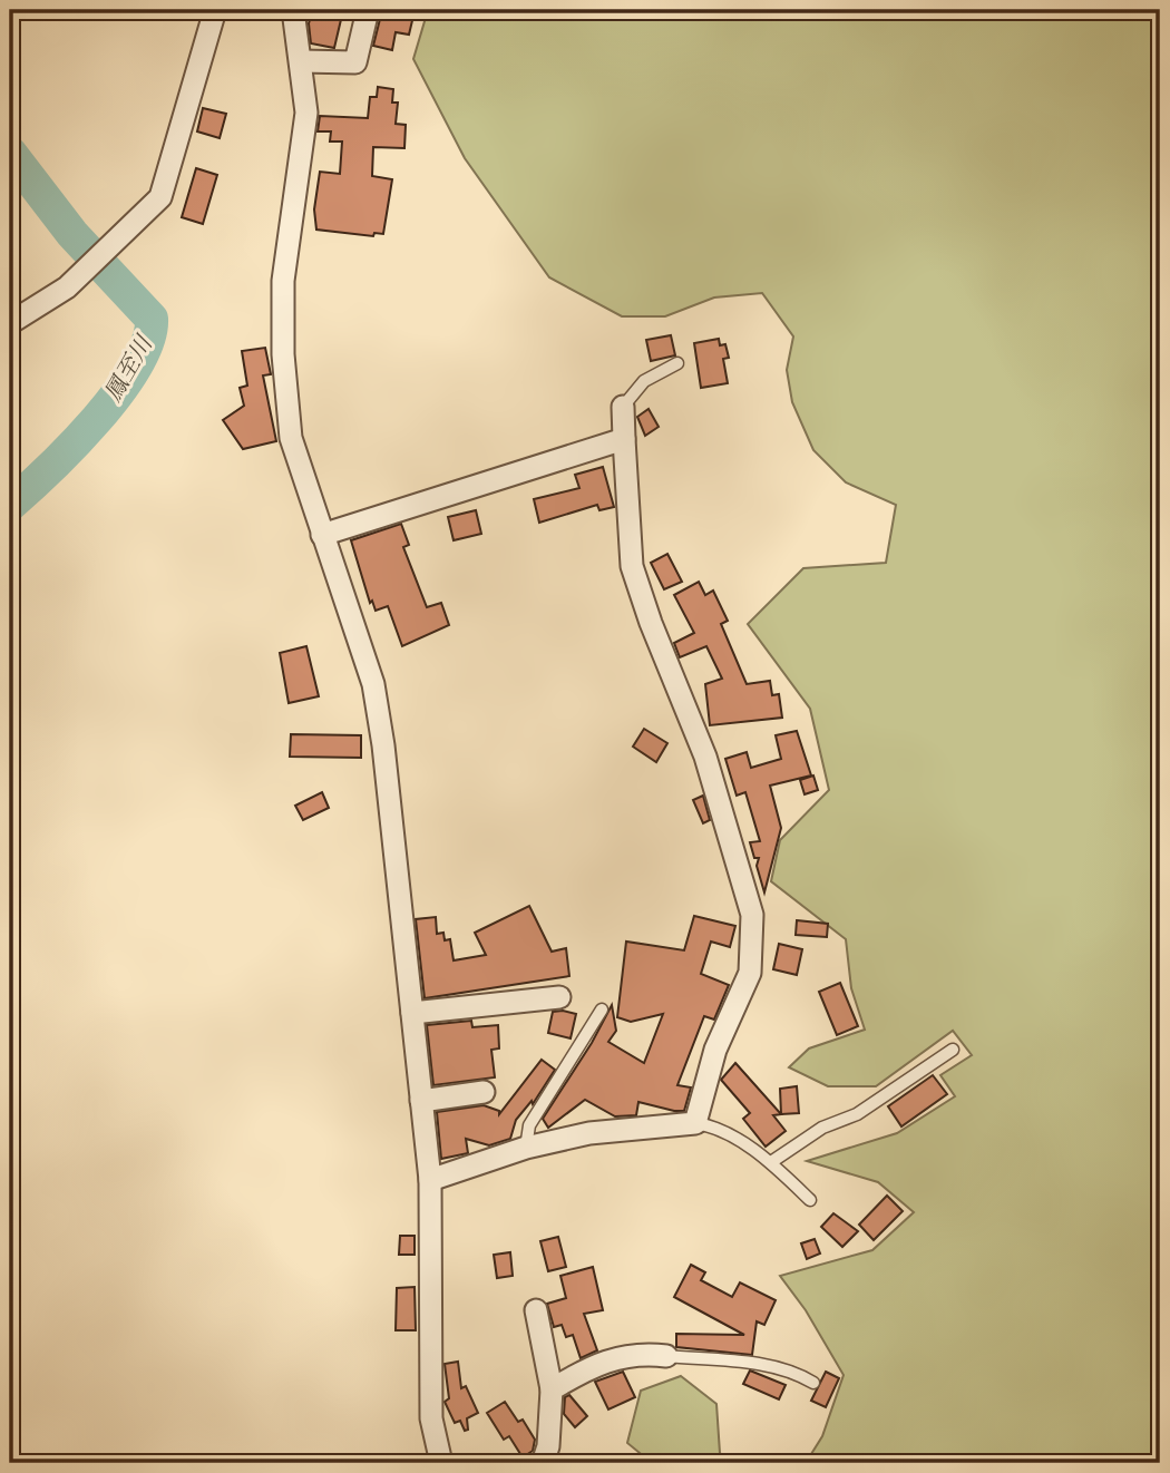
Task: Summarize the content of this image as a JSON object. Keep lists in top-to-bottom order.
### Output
{
  "water": ["鳳至川"]
}
